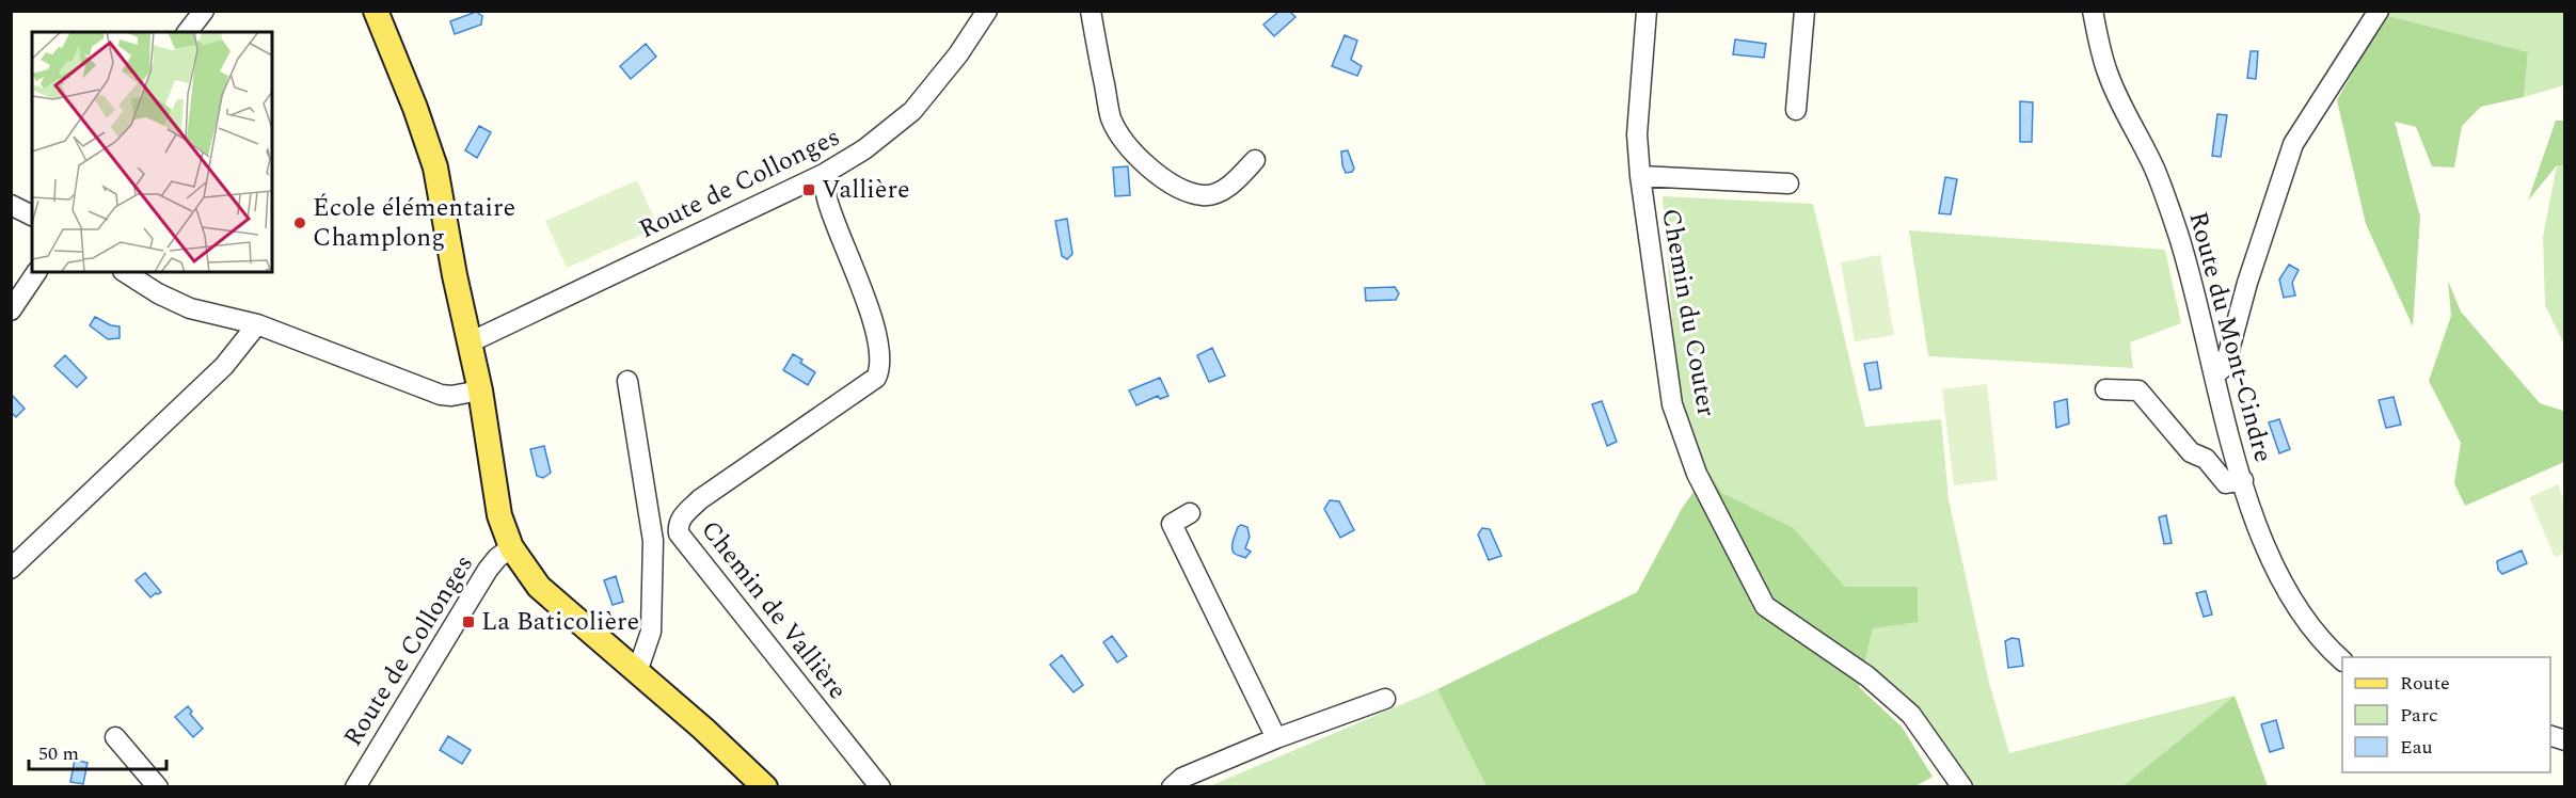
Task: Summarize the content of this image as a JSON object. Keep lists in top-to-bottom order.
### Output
{
  "streets": {
    "street": [
      "Route de Collonges",
      "Chemin du Couter",
      "Route du Mont-Cindre",
      "Chemin de Vallière"
    ]
  },
  "crossings": [
    ["Route de Collonges", "Chemin de Vallière"]
  ],
  "places": {
    "transit": ["Vallière", "La Baticolière"],
    "other": ["École élémentaire Champlong"]
  },
  "legend": ["Route", "Parc", "Eau"],
  "scale_bar": "50 m"
}
